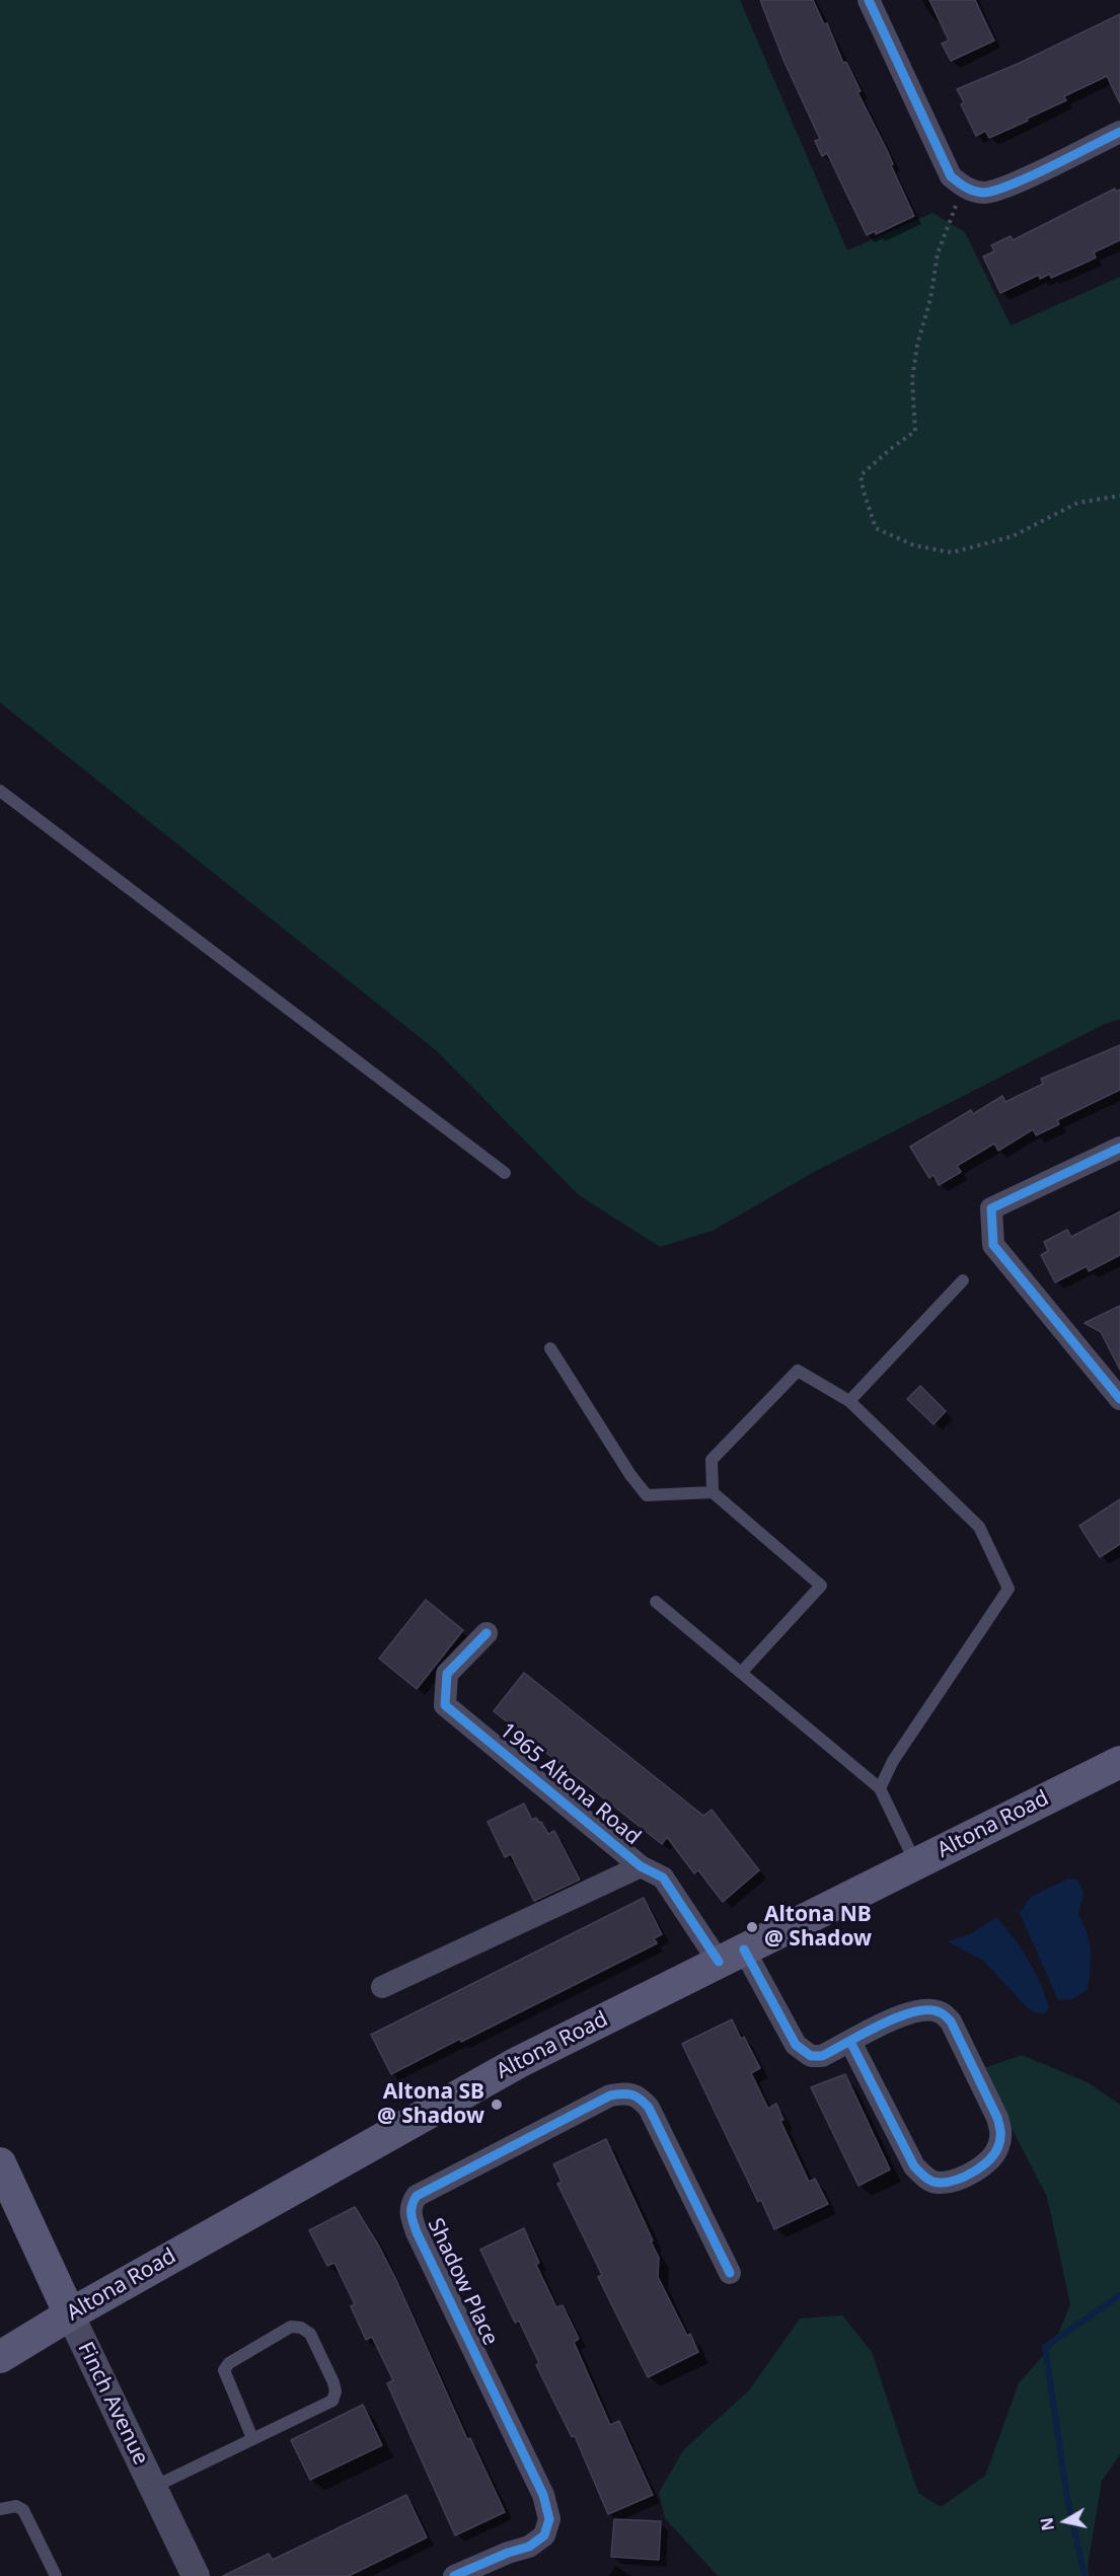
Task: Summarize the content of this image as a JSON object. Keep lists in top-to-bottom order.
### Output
{
  "streets": {
    "main road": ["Altona Road", "Finch Avenue"],
    "street": ["1965 Altona Road", "Shadow Place"]
  },
  "crossings": [
    ["1965 Altona Road", "Altona Road"],
    ["Altona Road", "Finch Avenue"]
  ],
  "places": ["Altona NB @ Shadow", "Altona SB @ Shadow"],
  "north": "left"
}
